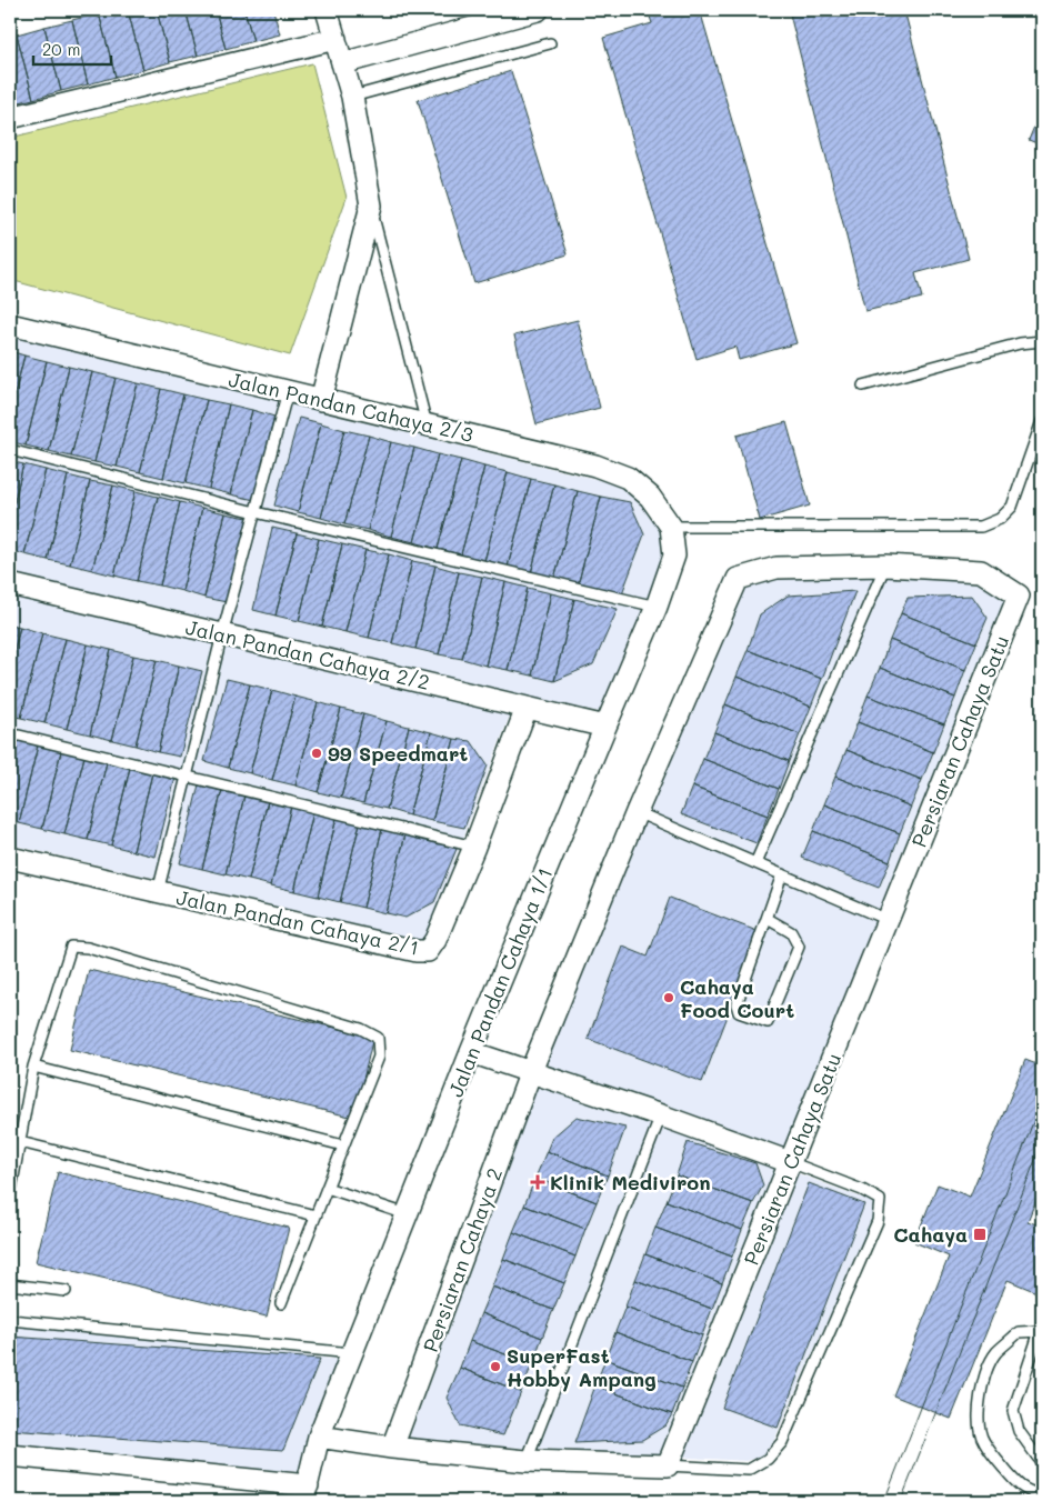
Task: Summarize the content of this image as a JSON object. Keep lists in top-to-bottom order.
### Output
{
  "streets": {
    "street": [
      "Jalan Pandan Cahaya 2/3",
      "Jalan Pandan Cahaya 2/2",
      "Persiaran Cahaya Satu",
      "Jalan Pandan Cahaya 2/1",
      "Jalan Pandan Cahaya 1/1",
      "Persiaran Cahaya 2"
    ]
  },
  "crossings": [
    ["Jalan Pandan Cahaya 2/3", "Jalan Pandan Cahaya 1/1"],
    ["Jalan Pandan Cahaya 2/2", "Jalan Pandan Cahaya 2/1"],
    ["Jalan Pandan Cahaya 2/2", "Jalan Pandan Cahaya 1/1"],
    ["Persiaran Cahaya Satu", "Persiaran Cahaya 2"]
  ],
  "places": {
    "other": ["99 Speedmart", "Cahaya Food Court", "SuperFast Hobby Ampang"],
    "health": ["Klinik Mediviron"],
    "transit": ["Cahaya"]
  },
  "scale_bar": "20 m"
}
